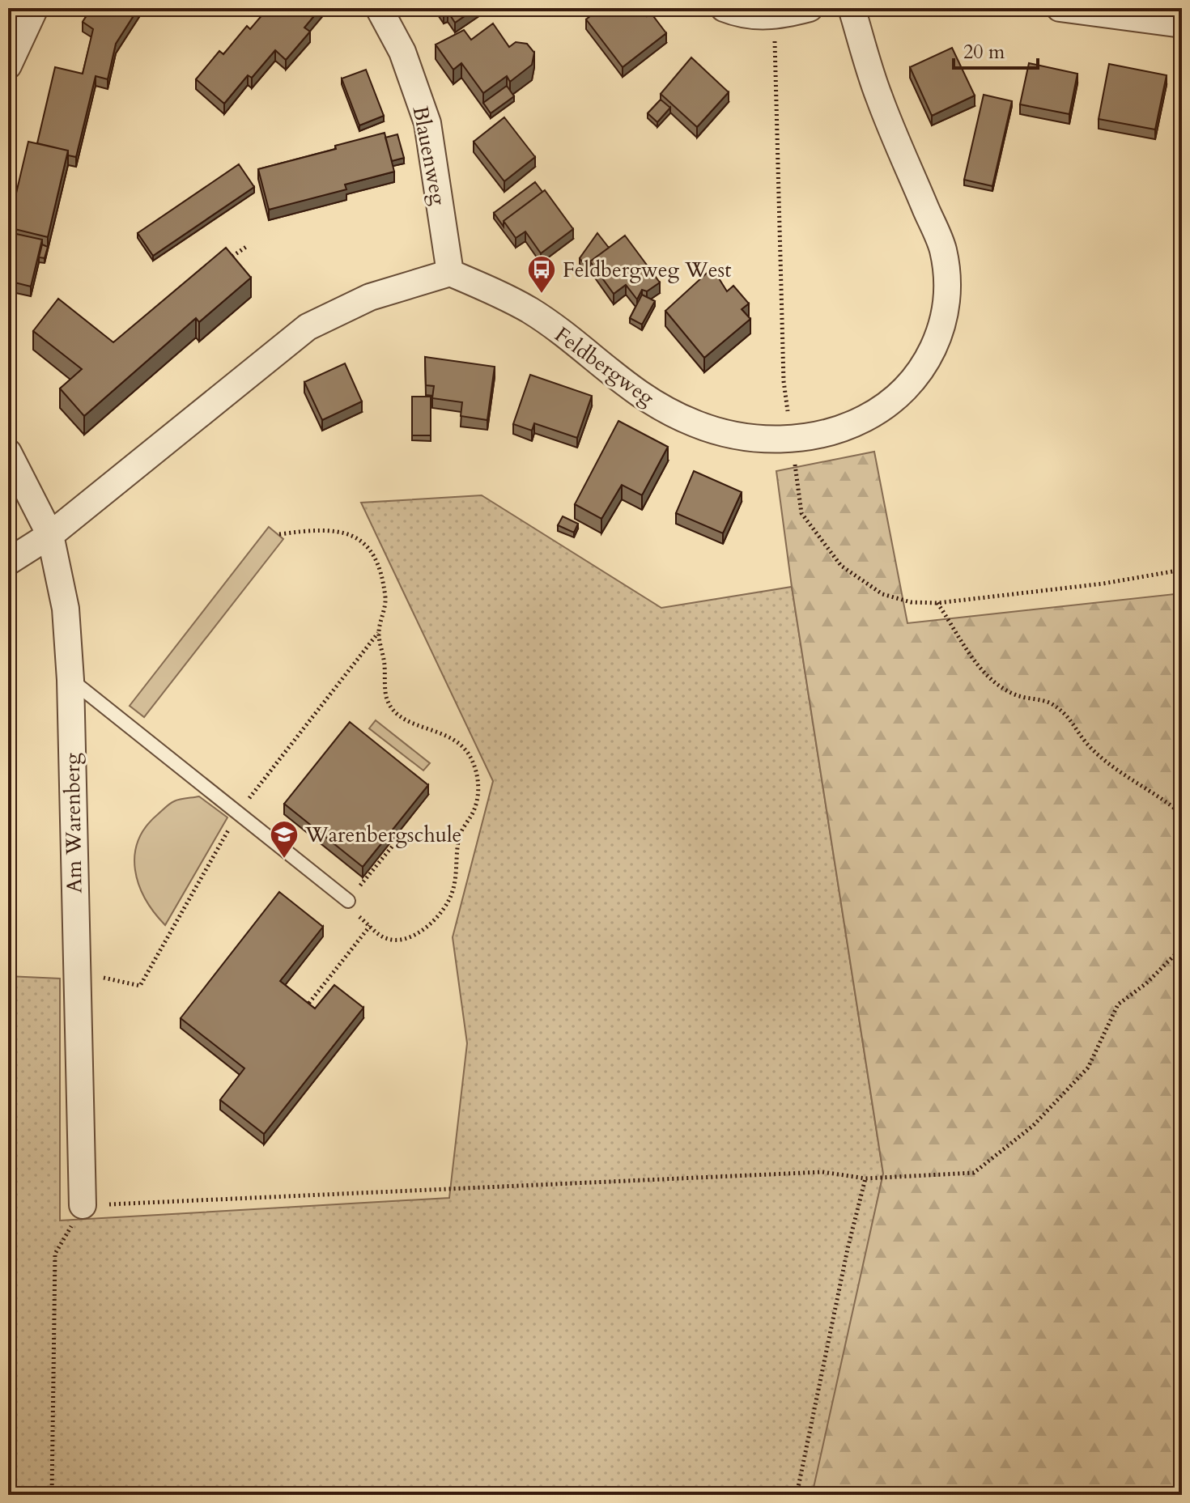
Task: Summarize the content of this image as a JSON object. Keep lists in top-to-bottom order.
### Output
{
  "streets": {
    "street": ["Blauenweg", "Feldbergweg", "Am Warenberg"]
  },
  "crossings": [
    ["Blauenweg", "Feldbergweg"]
  ],
  "places": {
    "bus stop": ["Feldbergweg West"],
    "school or university": ["Warenbergschule"]
  },
  "scale_bar": "20 m"
}
